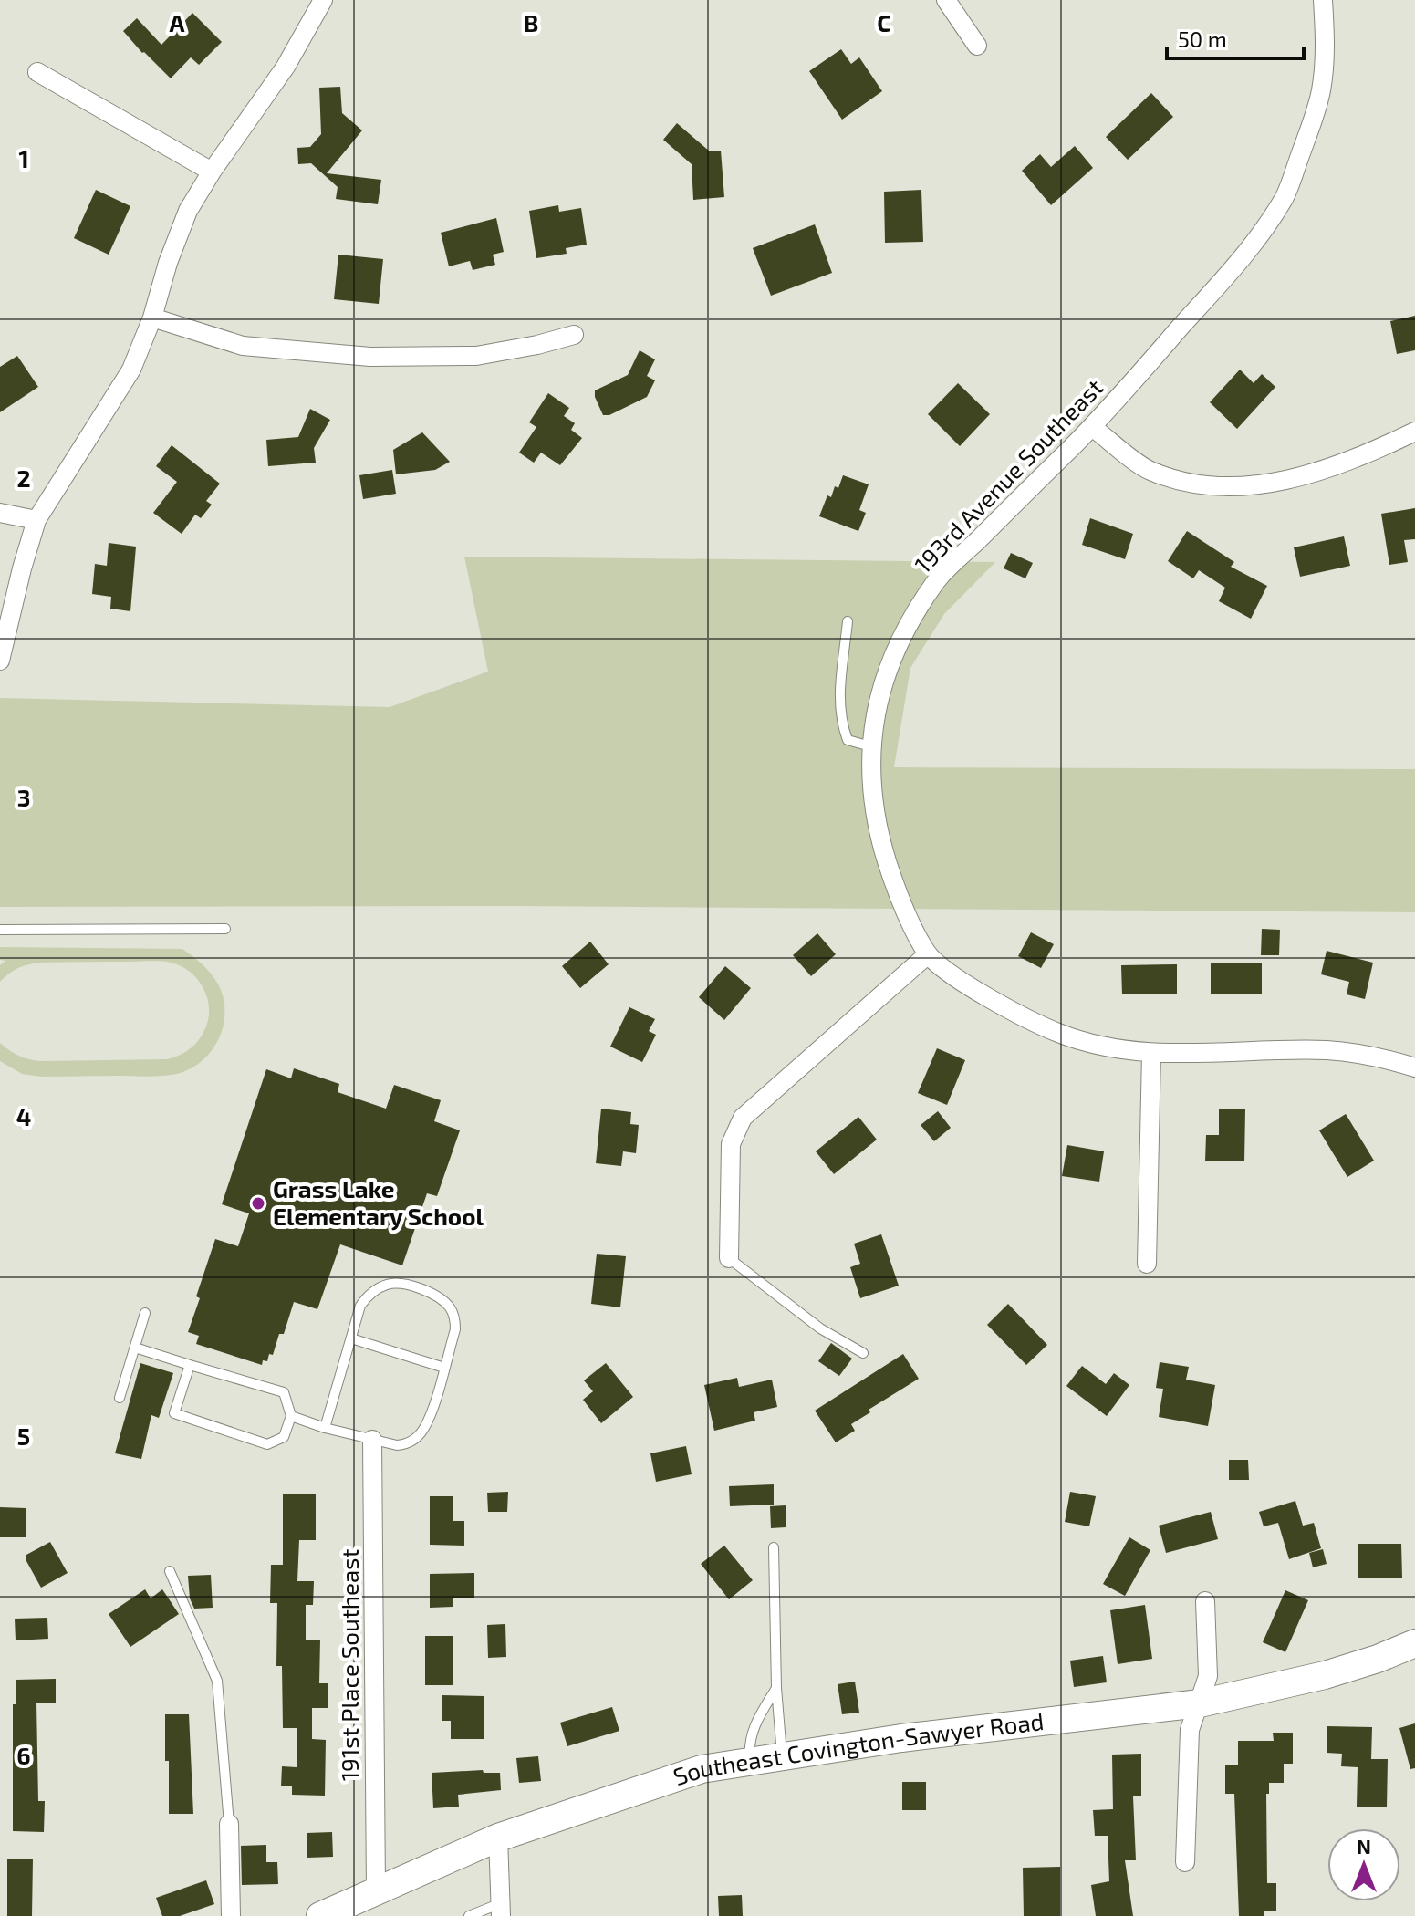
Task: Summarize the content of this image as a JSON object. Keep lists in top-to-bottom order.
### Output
{
  "streets": {
    "street": ["193rd Avenue Southeast", "191st Place Southeast", "Southeast Covington-Sawyer Road"]
  },
  "crossings": [
    ["191st Place Southeast", "Southeast Covington-Sawyer Road"]
  ],
  "places": ["Grass Lake Elementary School"],
  "scale_bar": "50 m",
  "north": "top",
  "grid": {
    "columns": ["A", "B", "C"],
    "rows": [
      "1",
      "2",
      "3",
      "4",
      "5",
      "6"
    ]
  }
}
